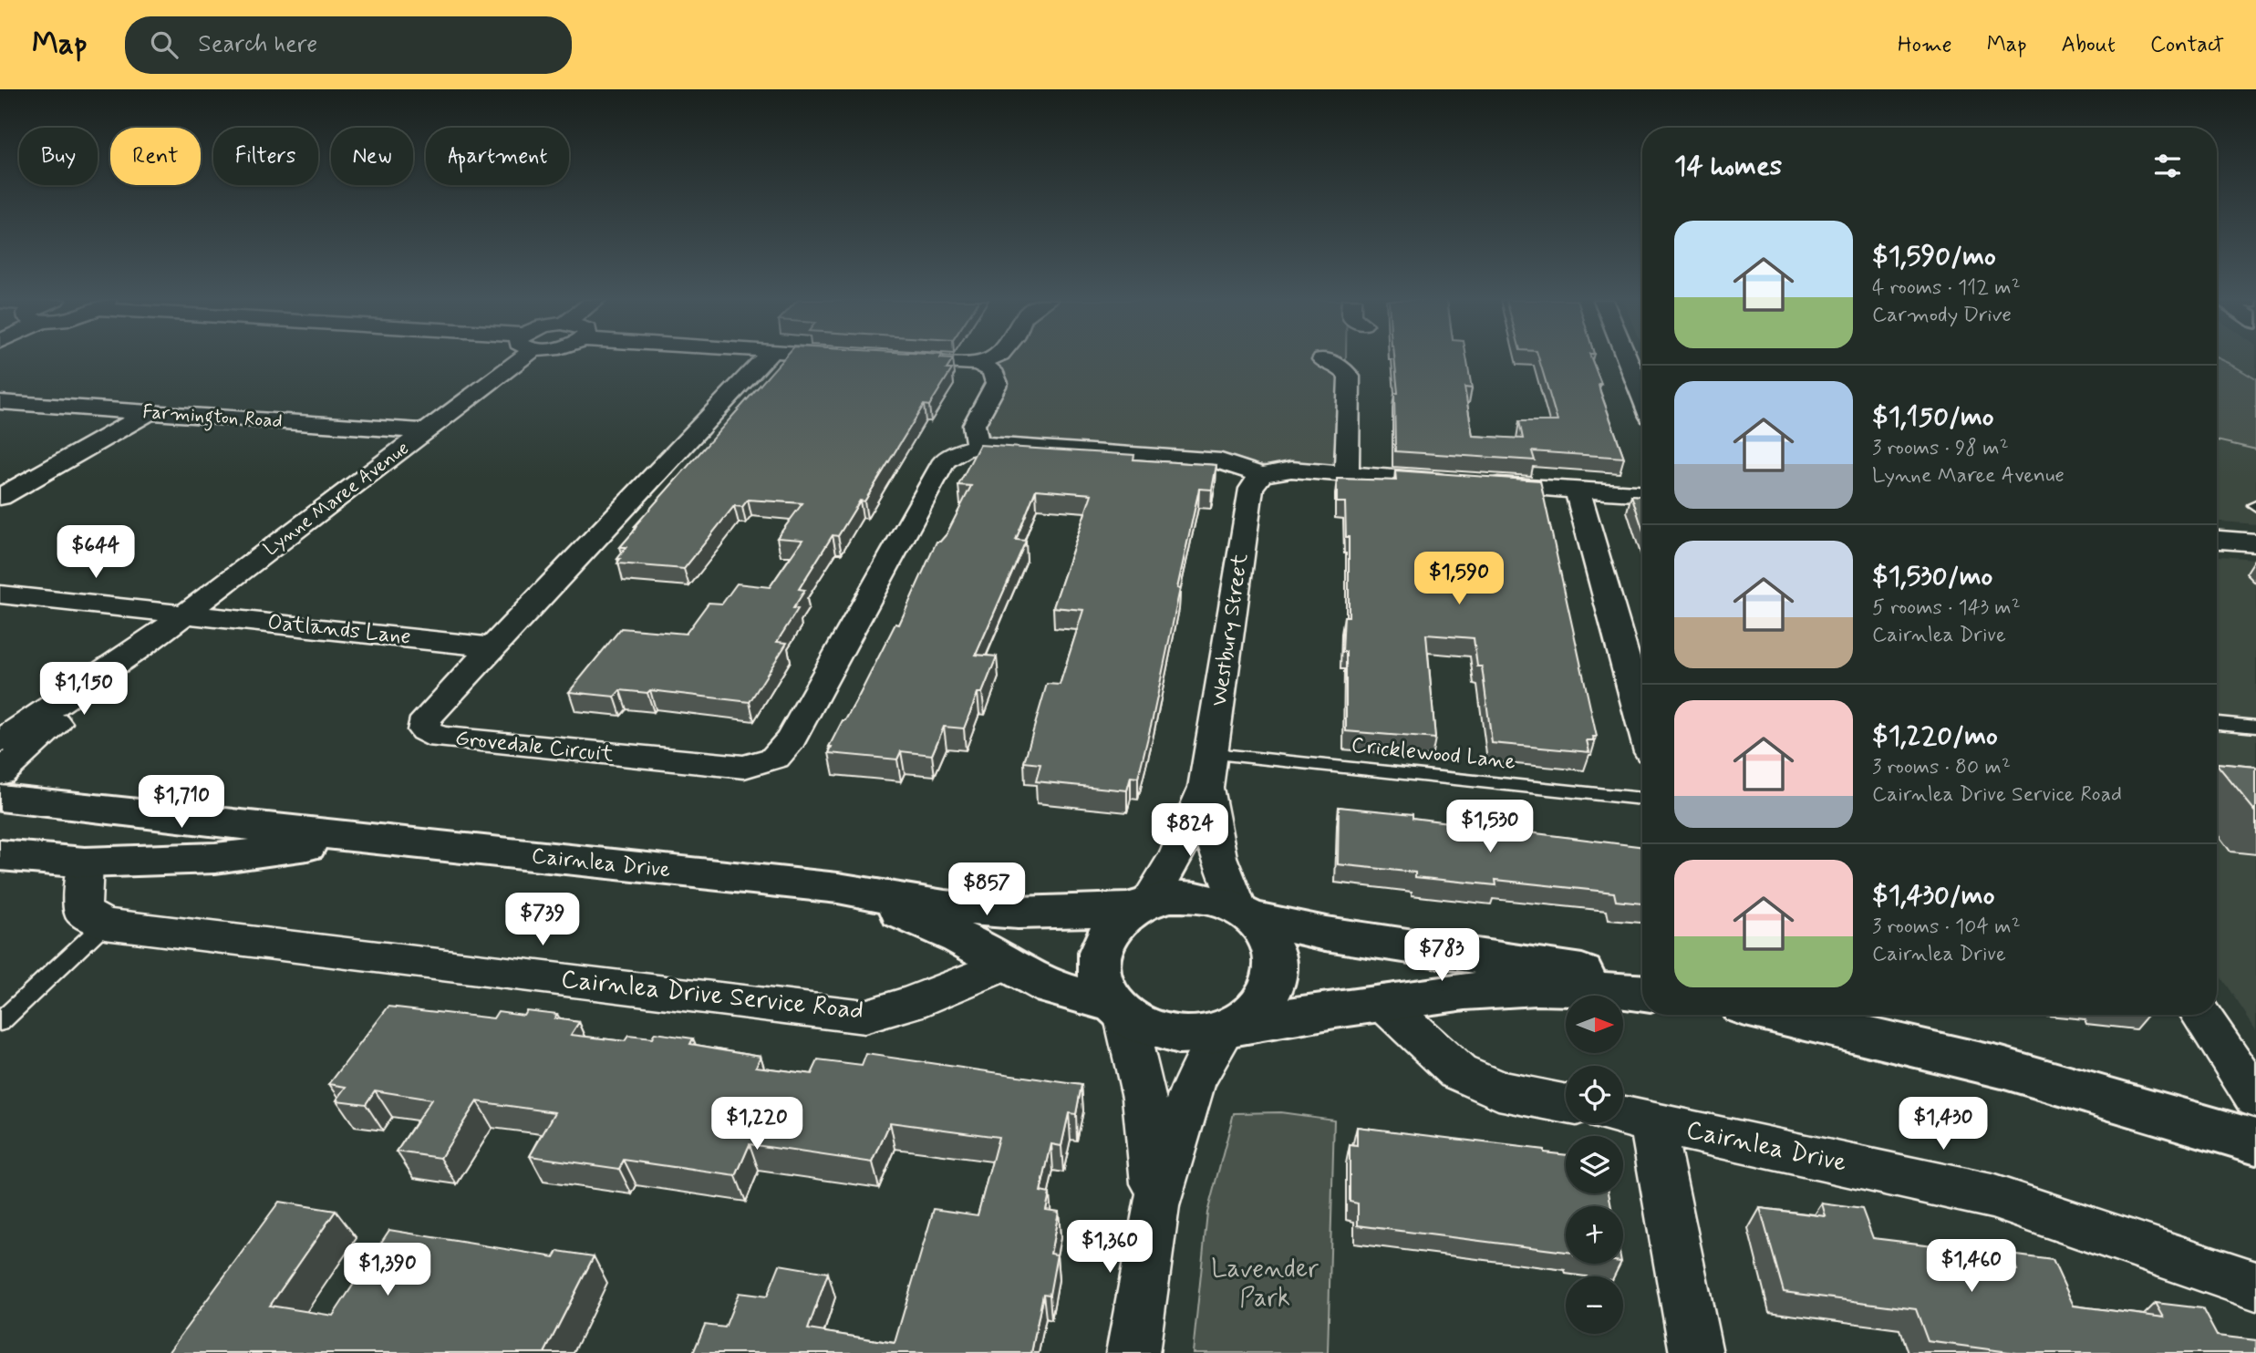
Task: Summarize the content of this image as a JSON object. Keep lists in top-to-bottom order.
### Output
{
  "streets": {
    "street": [
      "Farmington Road",
      "Lynne Maree Avenue",
      "Oatlands Lane",
      "Westbury Street",
      "Grovedale Circuit",
      "Cairnlea Drive",
      "Cairnlea Drive Service Road"
    ],
    "lane": ["Cricklewood Lane"]
  },
  "crossings": [
    ["Farmington Road", "Lynne Maree Avenue"],
    ["Lynne Maree Avenue", "Oatlands Lane"],
    ["Oatlands Lane", "Grovedale Circuit"],
    ["Westbury Street", "Cricklewood Lane"],
    ["Westbury Street", "Cairnlea Drive"],
    ["Cairnlea Drive", "Cairnlea Drive Service Road"]
  ],
  "parks": ["Lavender Park"],
  "north": "right",
  "page": {
    "header": "Map",
    "search": "Search here",
    "nav": [
      "Home",
      "Map",
      "About",
      "Contact"
    ],
    "chip": [
      "Buy",
      "Rent",
      "Filters",
      "New",
      "Apartment"
    ],
    "heading": "14 homes",
    "list": [
      {
        "name": "$1,590/mo",
        "note": "4 rooms · 112 m² · Carmody Drive"
      },
      {
        "name": "$1,150/mo",
        "note": "3 rooms · 98 m² · Lynne Maree Avenue"
      },
      {
        "name": "$1,530/mo",
        "note": "5 rooms · 143 m² · Cairnlea Drive"
      },
      {
        "name": "$1,220/mo",
        "note": "3 rooms · 80 m² · Cairnlea Drive Service Road"
      },
      {
        "name": "$1,430/mo",
        "note": "3 rooms · 104 m² · Cairnlea Drive"
      }
    ],
    "price": [
      "$644",
      "$1,590",
      "$1,150",
      "$1,710",
      "$1,530",
      "$824",
      "$857",
      "$739",
      "$783",
      "$1,220",
      "$1,430",
      "$1,360",
      "$1,460",
      "$1,390"
    ],
    "map_buttons": ["+", "−"]
  }
}
